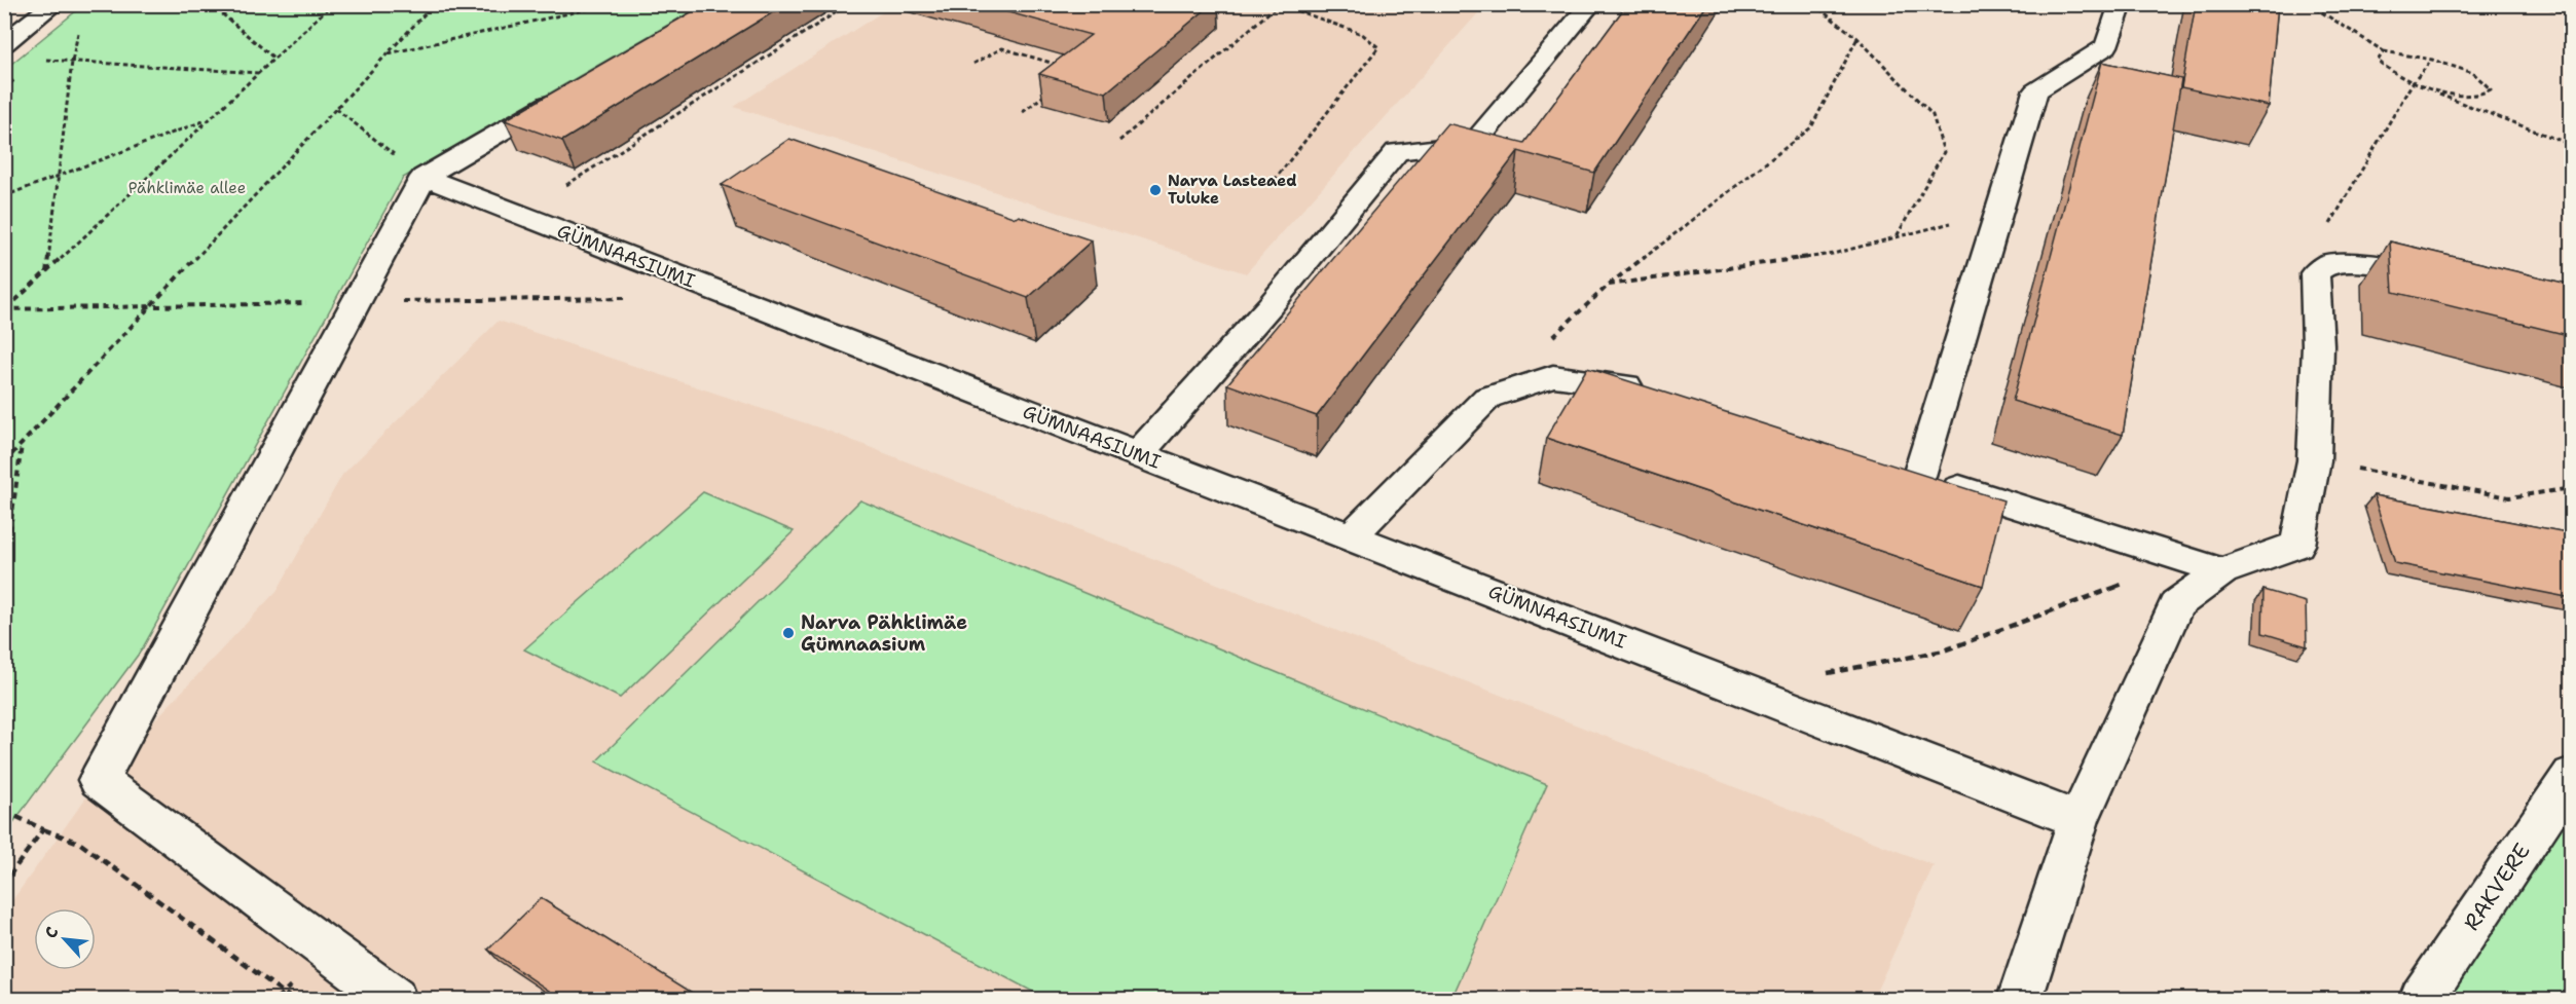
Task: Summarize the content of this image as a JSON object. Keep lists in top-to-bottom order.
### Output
{
  "streets": {
    "street": ["GÜMNAASIUMI", "RAKVERE"]
  },
  "parks": ["Pähklimäe allee"],
  "places": ["Narva Lasteaed Tuluke", "Narva Pähklimäe Gümnaasium"],
  "north": "top left"
}
